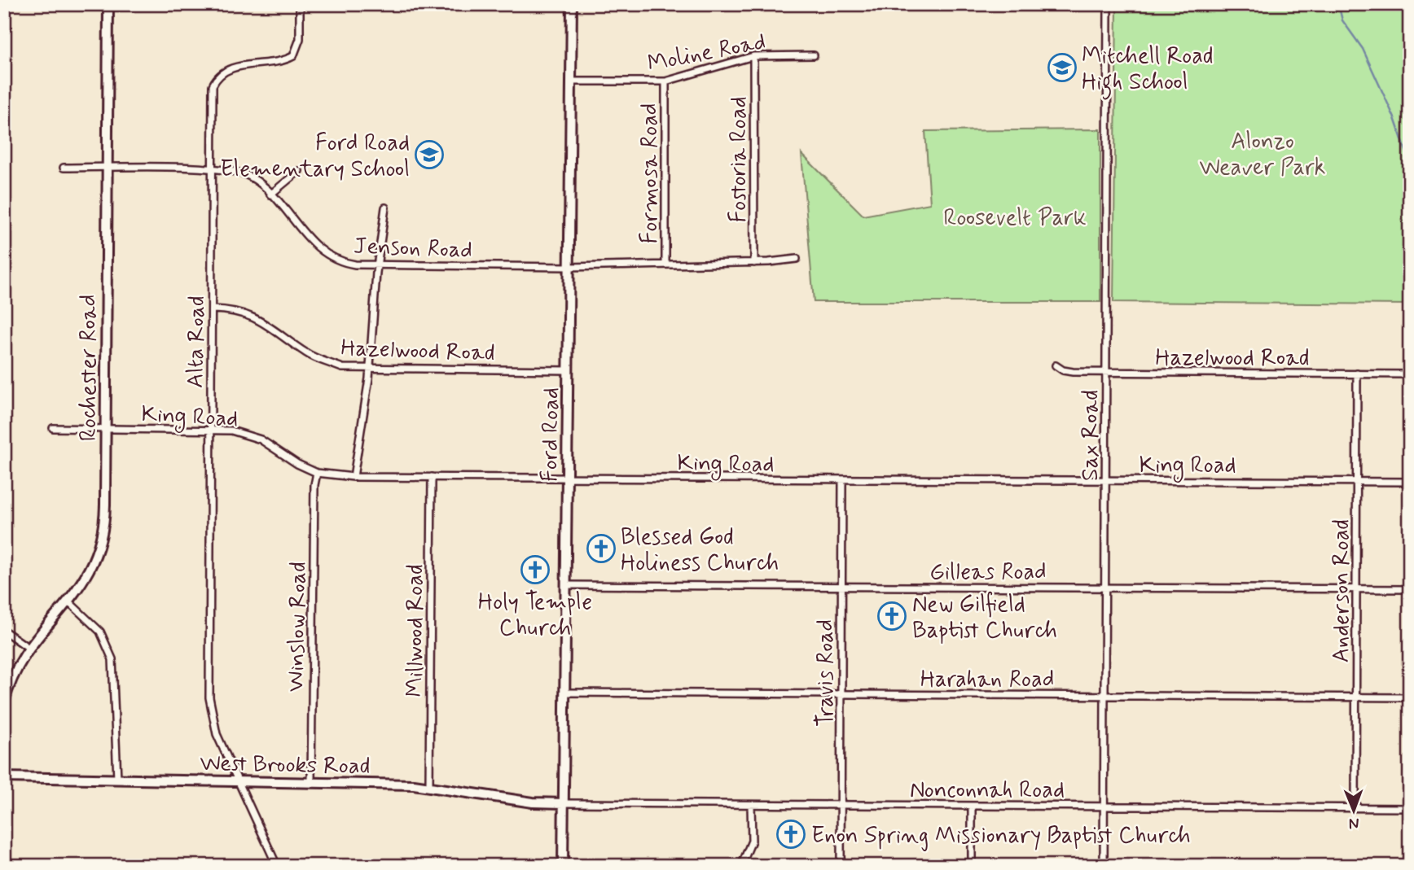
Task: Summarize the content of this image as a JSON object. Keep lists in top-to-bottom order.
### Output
{
  "streets": {
    "street": [
      "Moline Road",
      "Fostoria Road",
      "Formosa Road",
      "Jenson Road",
      "Alta Road",
      "Hazelwood Road",
      "Rochester Road",
      "King Road",
      "Ford Road",
      "Sax Road",
      "Gilleas Road",
      "Anderson Road",
      "Winslow Road",
      "Millwood Road",
      "Travis Road",
      "Harahan Road",
      "West Brooks Road",
      "Nonconnah Road"
    ]
  },
  "crossings": [
    ["Moline Road", "Fostoria Road"],
    ["Moline Road", "Formosa Road"],
    ["Moline Road", "Ford Road"],
    ["Fostoria Road", "Jenson Road"],
    ["Formosa Road", "Jenson Road"],
    ["Jenson Road", "Alta Road"],
    ["Jenson Road", "Rochester Road"],
    ["Jenson Road", "Ford Road"],
    ["Alta Road", "Hazelwood Road"],
    ["Alta Road", "King Road"],
    ["Alta Road", "West Brooks Road"],
    ["Hazelwood Road", "Ford Road"],
    ["Hazelwood Road", "Sax Road"],
    ["Hazelwood Road", "Anderson Road"],
    ["Rochester Road", "King Road"],
    ["King Road", "Ford Road"],
    ["King Road", "Sax Road"],
    ["King Road", "Anderson Road"],
    ["King Road", "Winslow Road"],
    ["King Road", "Millwood Road"],
    ["King Road", "Travis Road"],
    ["Ford Road", "Gilleas Road"],
    ["Ford Road", "Harahan Road"],
    ["Ford Road", "West Brooks Road"],
    ["Ford Road", "Nonconnah Road"],
    ["Sax Road", "Gilleas Road"],
    ["Sax Road", "Harahan Road"],
    ["Sax Road", "Nonconnah Road"],
    ["Gilleas Road", "Anderson Road"],
    ["Gilleas Road", "Travis Road"],
    ["Anderson Road", "Harahan Road"],
    ["Anderson Road", "Nonconnah Road"],
    ["Winslow Road", "West Brooks Road"],
    ["Millwood Road", "West Brooks Road"],
    ["Travis Road", "Harahan Road"],
    ["Travis Road", "Nonconnah Road"],
    ["West Brooks Road", "Nonconnah Road"]
  ],
  "parks": ["Alonzo Weaver Park", "Roosevelt Park"],
  "places": {
    "school or university": ["Mitchell Road High School", "Ford Road Elementary School"],
    "church": [
      "Blessed God Holiness Church",
      "Holy Temple Church",
      "New Gilfield Baptist Church",
      "Enon Spring Missionary Baptist Church"
    ]
  },
  "north": "bottom"
}
